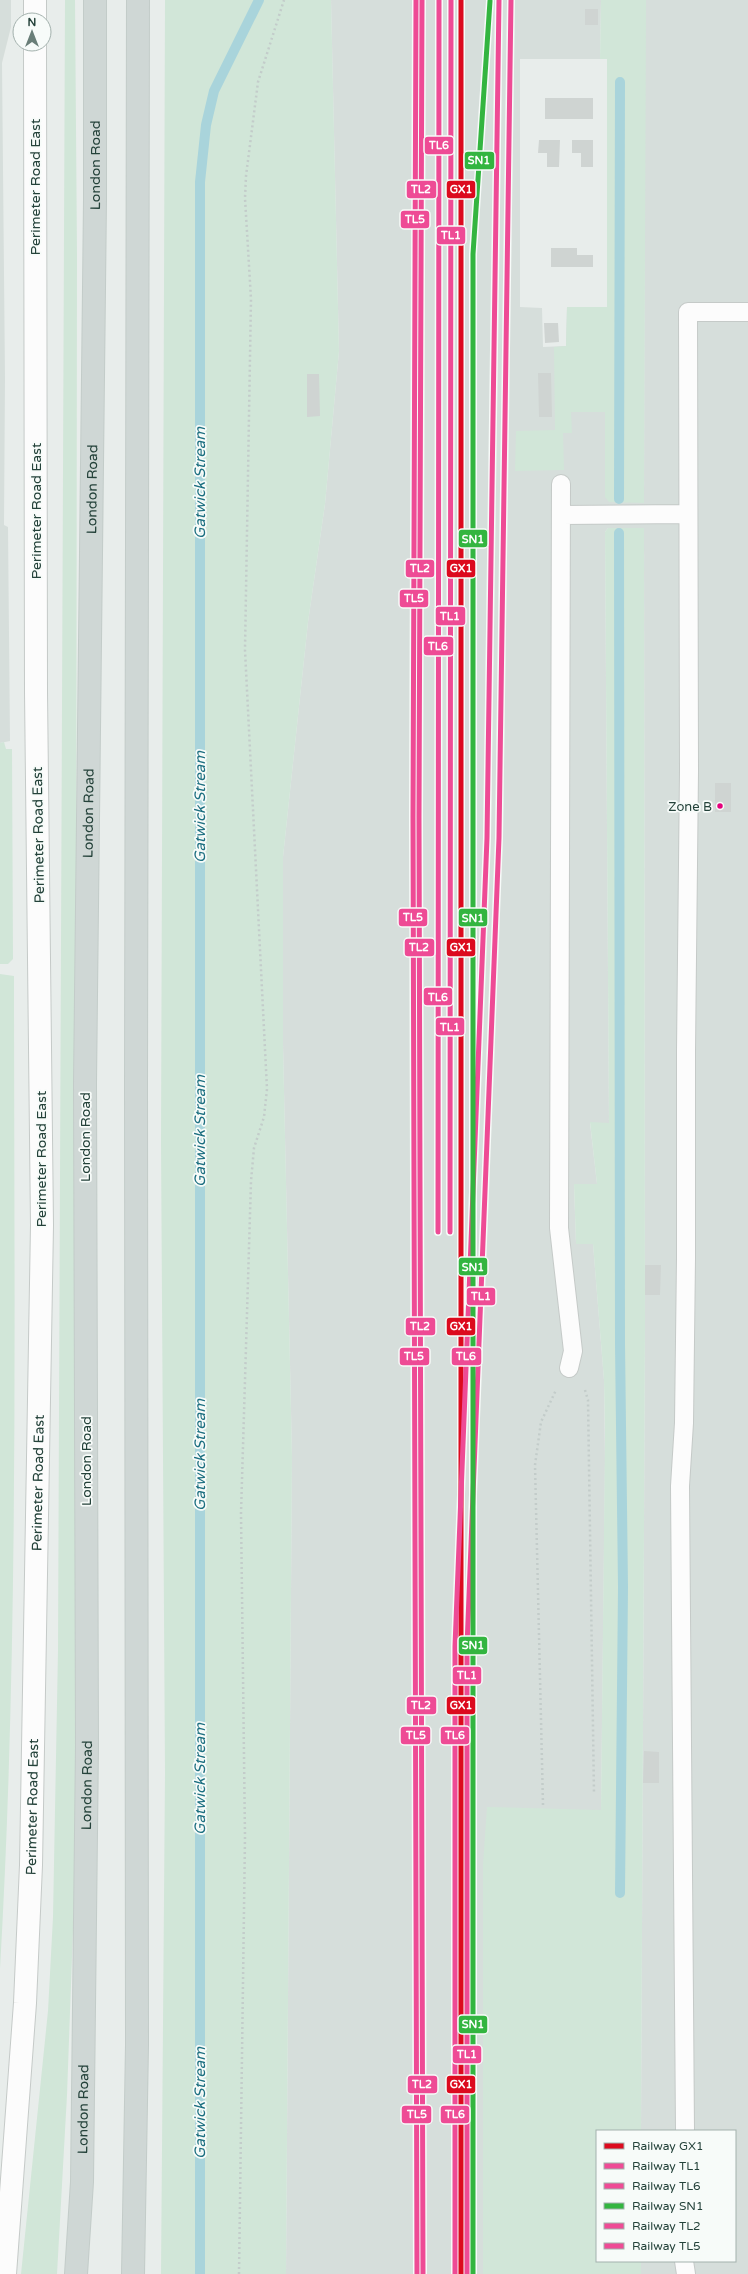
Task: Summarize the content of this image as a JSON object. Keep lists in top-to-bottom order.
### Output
{
  "streets": {
    "main road": ["London Road"],
    "street": ["Perimeter Road East"]
  },
  "water": ["Gatwick Stream"],
  "places": ["Zone B"],
  "lines": [
    "rail line GX1",
    "rail line TL1",
    "rail line TL6",
    "rail line TL2",
    "rail line TL5",
    "rail line SN1"
  ],
  "legend": [
    "Railway GX1",
    "Railway TL1",
    "Railway TL6",
    "Railway SN1",
    "Railway TL2",
    "Railway TL5"
  ],
  "north": "top"
}
